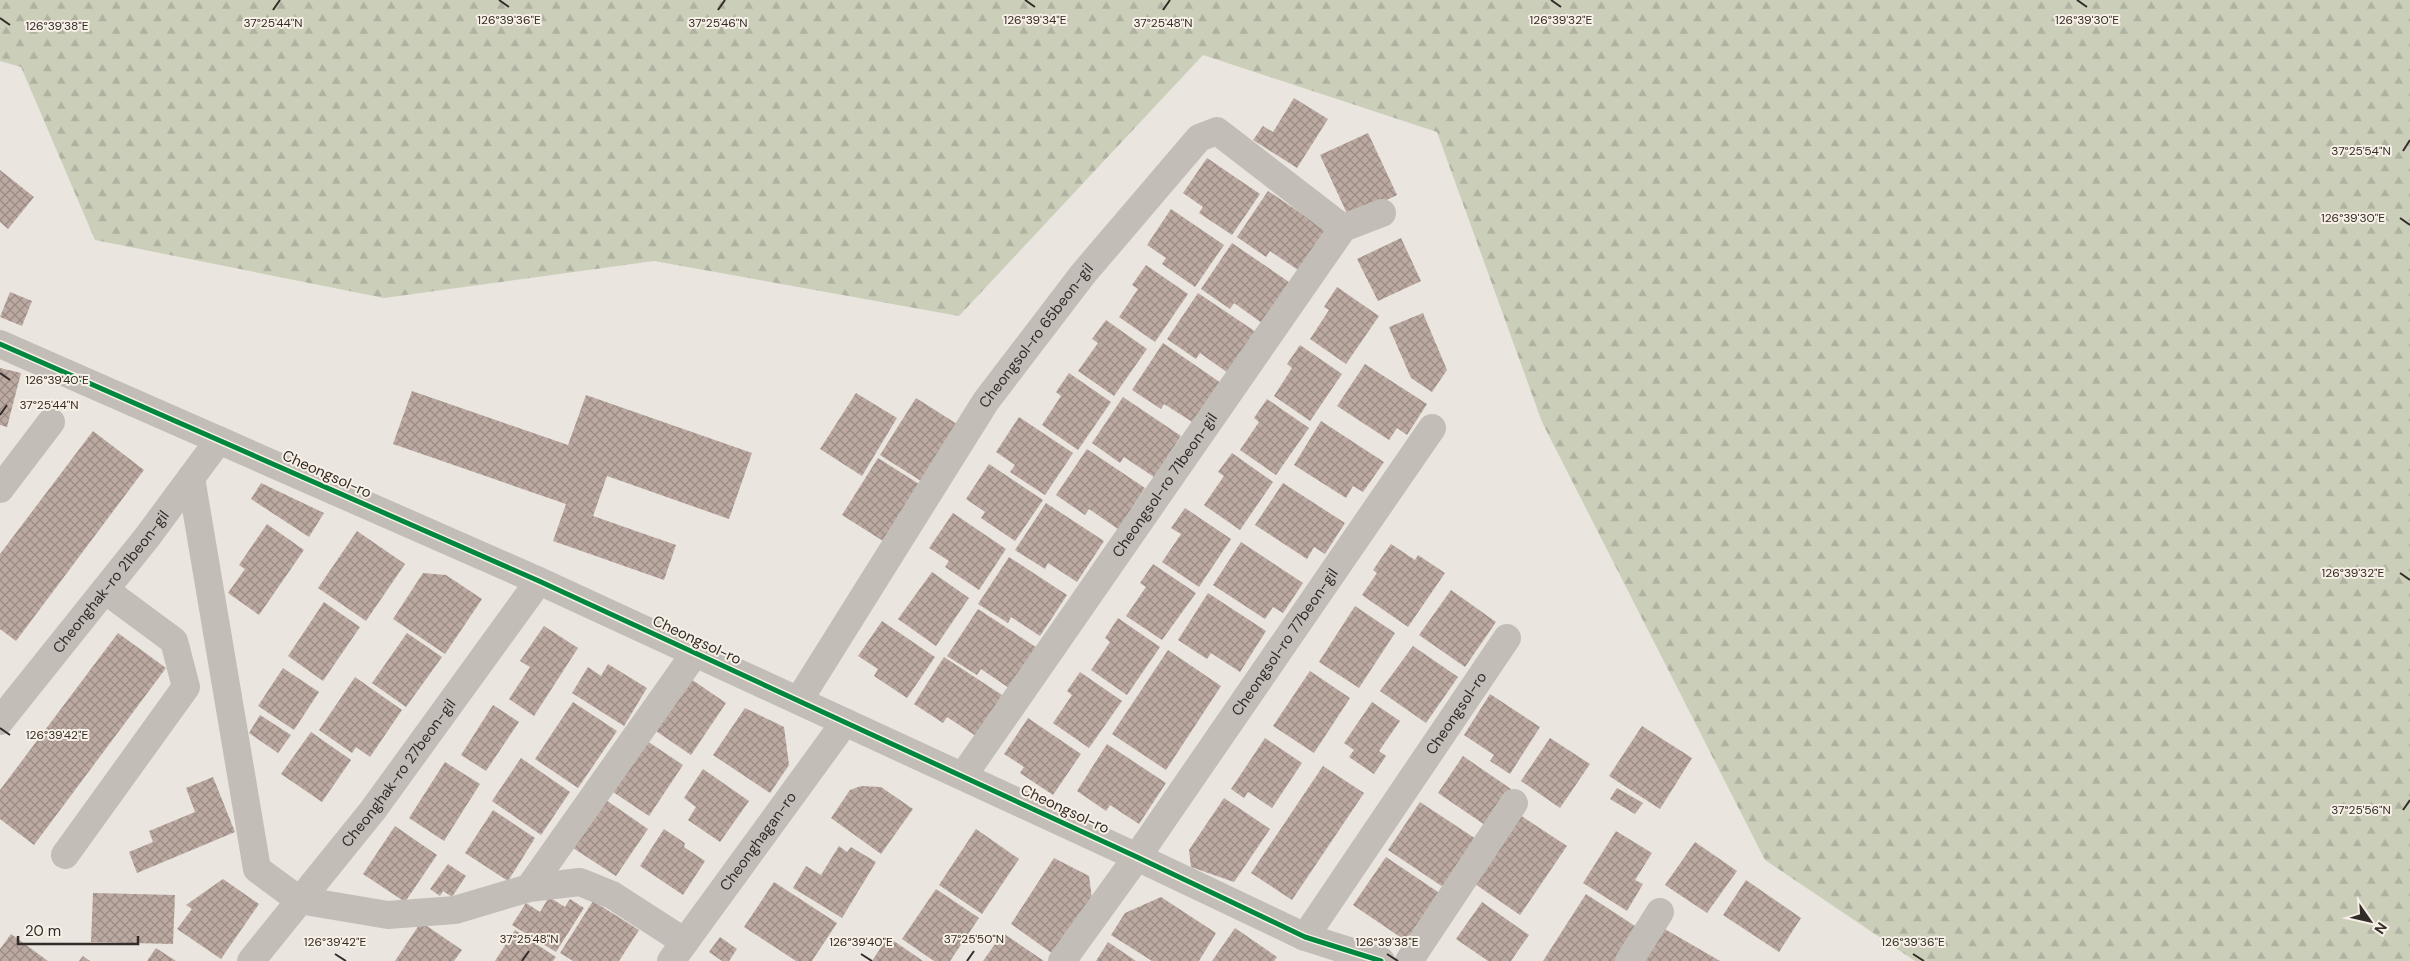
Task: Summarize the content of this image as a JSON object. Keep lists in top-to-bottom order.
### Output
{
  "streets": {
    "street": [
      "Cheongsol-ro 65beon-gil",
      "Cheongsol-ro",
      "Cheongsol-ro 71beon-gil",
      "Cheonghak-ro 21beon-gil",
      "Cheongsol-ro 77beon-gil",
      "Cheonghak-ro 27beon-gil",
      "Cheonghagan-ro"
    ]
  },
  "crossings": [
    ["Cheongsol-ro 65beon-gil", "Cheongsol-ro"],
    ["Cheongsol-ro 65beon-gil", "Cheongsol-ro 71beon-gil"],
    ["Cheongsol-ro", "Cheongsol-ro 71beon-gil"],
    ["Cheongsol-ro", "Cheonghak-ro 21beon-gil"],
    ["Cheongsol-ro", "Cheongsol-ro 77beon-gil"],
    ["Cheongsol-ro", "Cheonghak-ro 27beon-gil"],
    ["Cheongsol-ro", "Cheonghagan-ro"]
  ],
  "scale_bar": "20 m",
  "north": "bottom right",
  "coordinates": [
    "126°39'30\"E",
    "126°39'36\"E",
    "126°39'34\"E",
    "126°39'32\"E",
    "37°25'44\"N",
    "37°25'46\"N",
    "37°25'48\"N",
    "126°39'38\"E",
    "37°25'54\"N",
    "126°39'40\"E",
    "126°39'42\"E",
    "37°25'56\"N",
    "37°25'50\"N"
  ]
}
